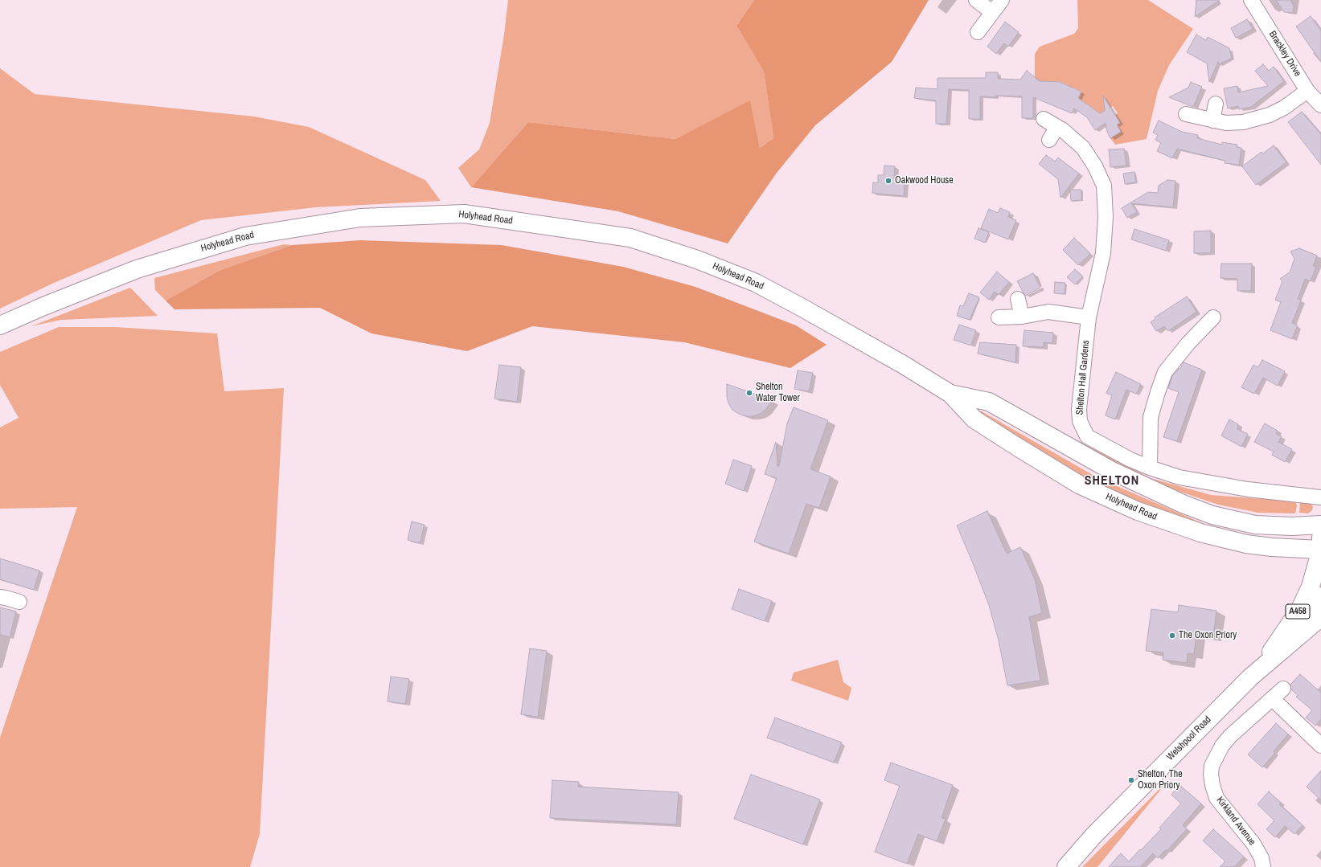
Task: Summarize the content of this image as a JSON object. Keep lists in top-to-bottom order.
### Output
{
  "streets": {
    "main road": ["Holyhead Road", "A458", "Welshpool Road"],
    "street": ["Brackley Drive", "Shelton Hall Gardens", "Kirkland Avenue"]
  },
  "crossings": [
    ["Holyhead Road", "Welshpool Road"]
  ],
  "districts": ["SHELTON"],
  "places": [
    "Oakwood House",
    "Shelton Water Tower",
    "The Oxon Priory",
    "Shelton, The Oxon Priory"
  ]
}
